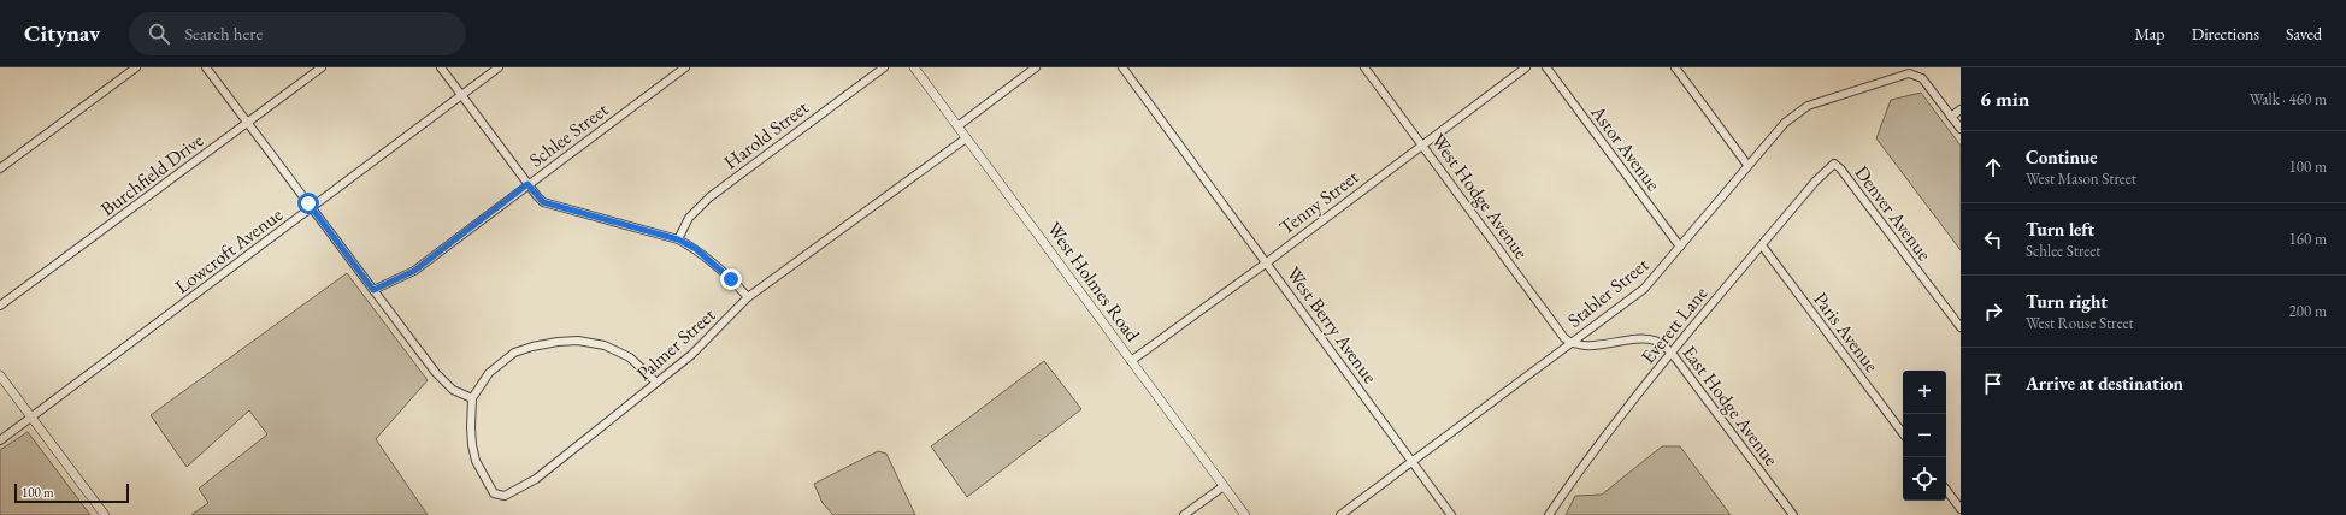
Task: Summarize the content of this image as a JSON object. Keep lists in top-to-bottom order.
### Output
{
  "streets": {
    "street": [
      "Schlee Street",
      "Harold Street",
      "Astor Avenue",
      "Burchfield Drive",
      "West Hodge Avenue",
      "Tenny Street",
      "Denver Avenue",
      "Lowcroft Avenue",
      "West Holmes Road",
      "Stabler Street",
      "West Berry Avenue",
      "Everett Lane",
      "Paris Avenue",
      "Palmer Street",
      "East Hodge Avenue"
    ]
  },
  "crossings": [
    ["Astor Avenue", "Stabler Street"],
    ["West Hodge Avenue", "Tenny Street"],
    ["West Hodge Avenue", "Stabler Street"],
    ["West Hodge Avenue", "East Hodge Avenue"],
    ["Tenny Street", "West Holmes Road"],
    ["Tenny Street", "West Berry Avenue"],
    ["Denver Avenue", "Everett Lane"],
    ["West Holmes Road", "Palmer Street"],
    ["Stabler Street", "West Berry Avenue"],
    ["Stabler Street", "East Hodge Avenue"],
    ["Everett Lane", "Paris Avenue"],
    ["Everett Lane", "East Hodge Avenue"]
  ],
  "scale_bar": "100 m",
  "page": {
    "header": "Citynav",
    "search": "Search here",
    "nav": ["Map", "Directions", "Saved"],
    "heading": ["6 min", "Walk · 460 m"],
    "list": [
      ["Continue", "West Mason Street", "100 m"],
      ["Turn left", "Schlee Street", "160 m"],
      ["Turn right", "West Rouse Street", "200 m"],
      "Arrive at destination"
    ],
    "map_buttons": ["+", "−"],
    "scale": "100 m"
  }
}
